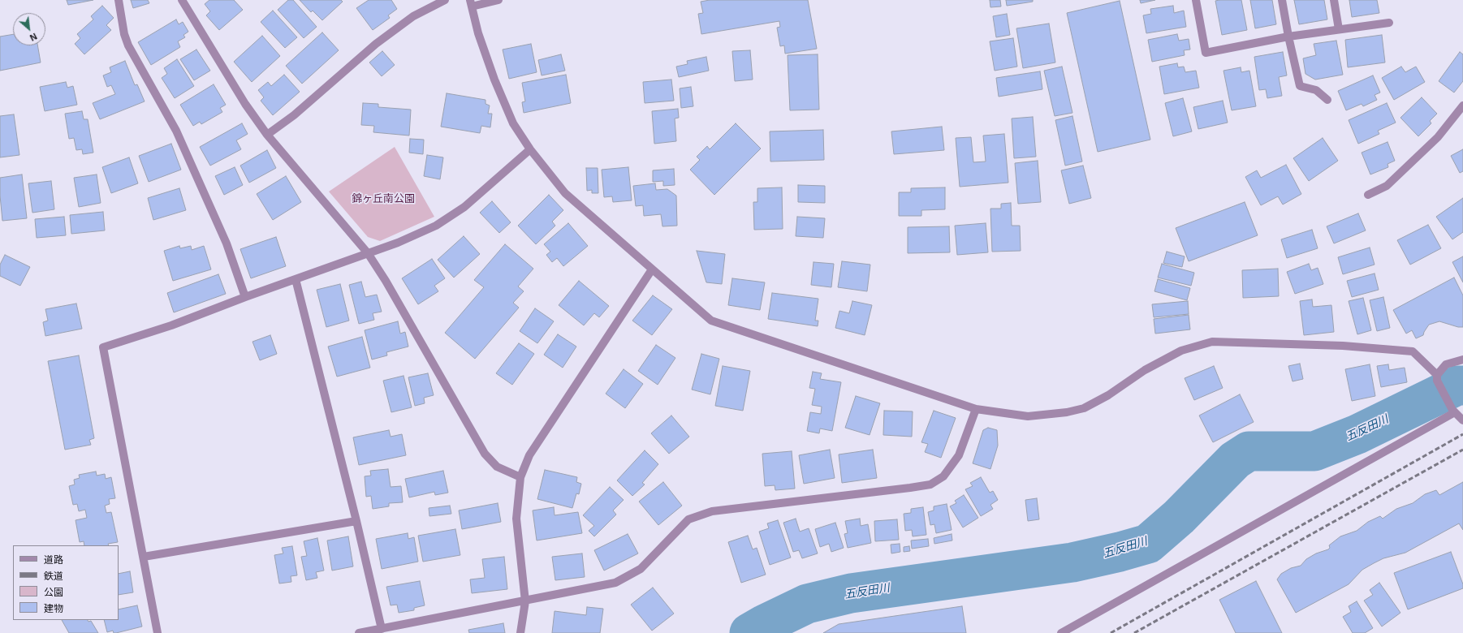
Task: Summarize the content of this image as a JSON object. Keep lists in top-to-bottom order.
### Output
{
  "water": ["五反田川"],
  "parks": ["錦ヶ丘南公園"],
  "legend": [
    "道路",
    "鉄道",
    "公園",
    "建物"
  ],
  "north": "bottom right"
}
